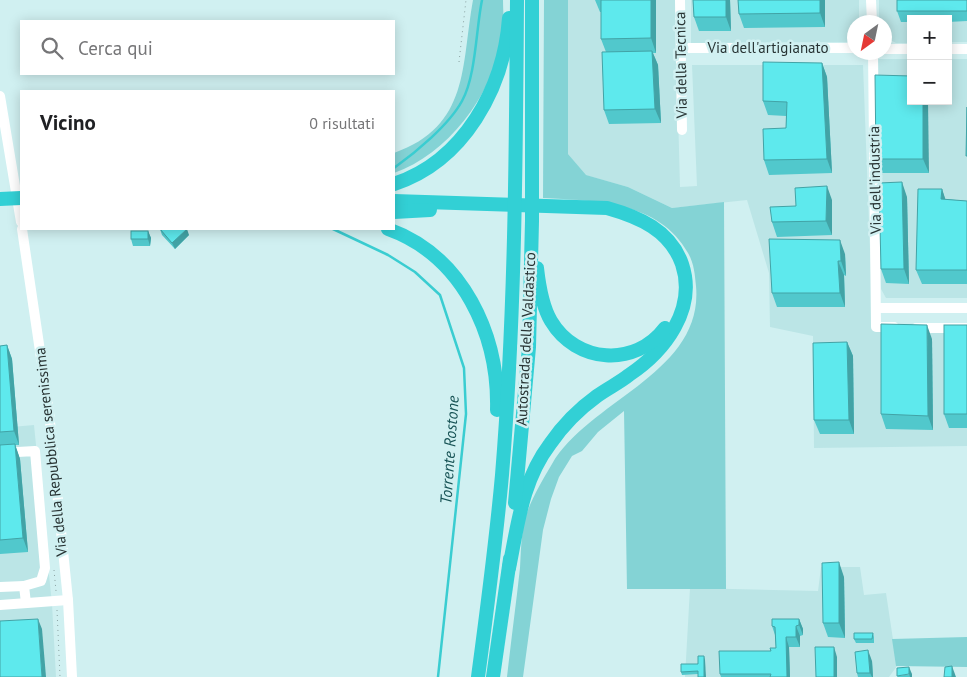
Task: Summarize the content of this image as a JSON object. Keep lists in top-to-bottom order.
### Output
{
  "streets": {
    "highway": ["Autostrada della Valdastico"],
    "street": [
      "Via dell'artigianato",
      "Via della Tecnica",
      "Via dell'industria",
      "Via della Repubblica serenissima"
    ]
  },
  "crossings": [
    ["Via dell'artigianato", "Via della Tecnica"]
  ],
  "water": ["Torrente Rostone"],
  "north": "bottom left",
  "page": {
    "map_buttons": ["+", "−"],
    "search": "Cerca qui",
    "heading": ["Vicino", "0 risultati"]
  }
}
